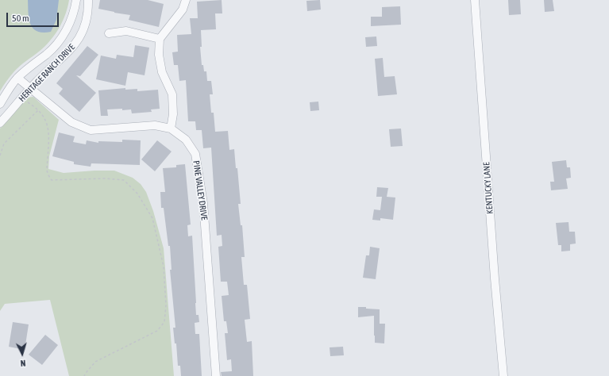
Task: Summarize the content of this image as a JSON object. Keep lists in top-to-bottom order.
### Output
{
  "streets": {
    "street": ["HERITAGE RANCH DRIVE", "KENTUCKY LANE", "PINE VALLEY DRIVE"]
  },
  "crossings": [
    ["HERITAGE RANCH DRIVE", "PINE VALLEY DRIVE"]
  ],
  "scale_bar": "50 m",
  "north": "bottom"
}
